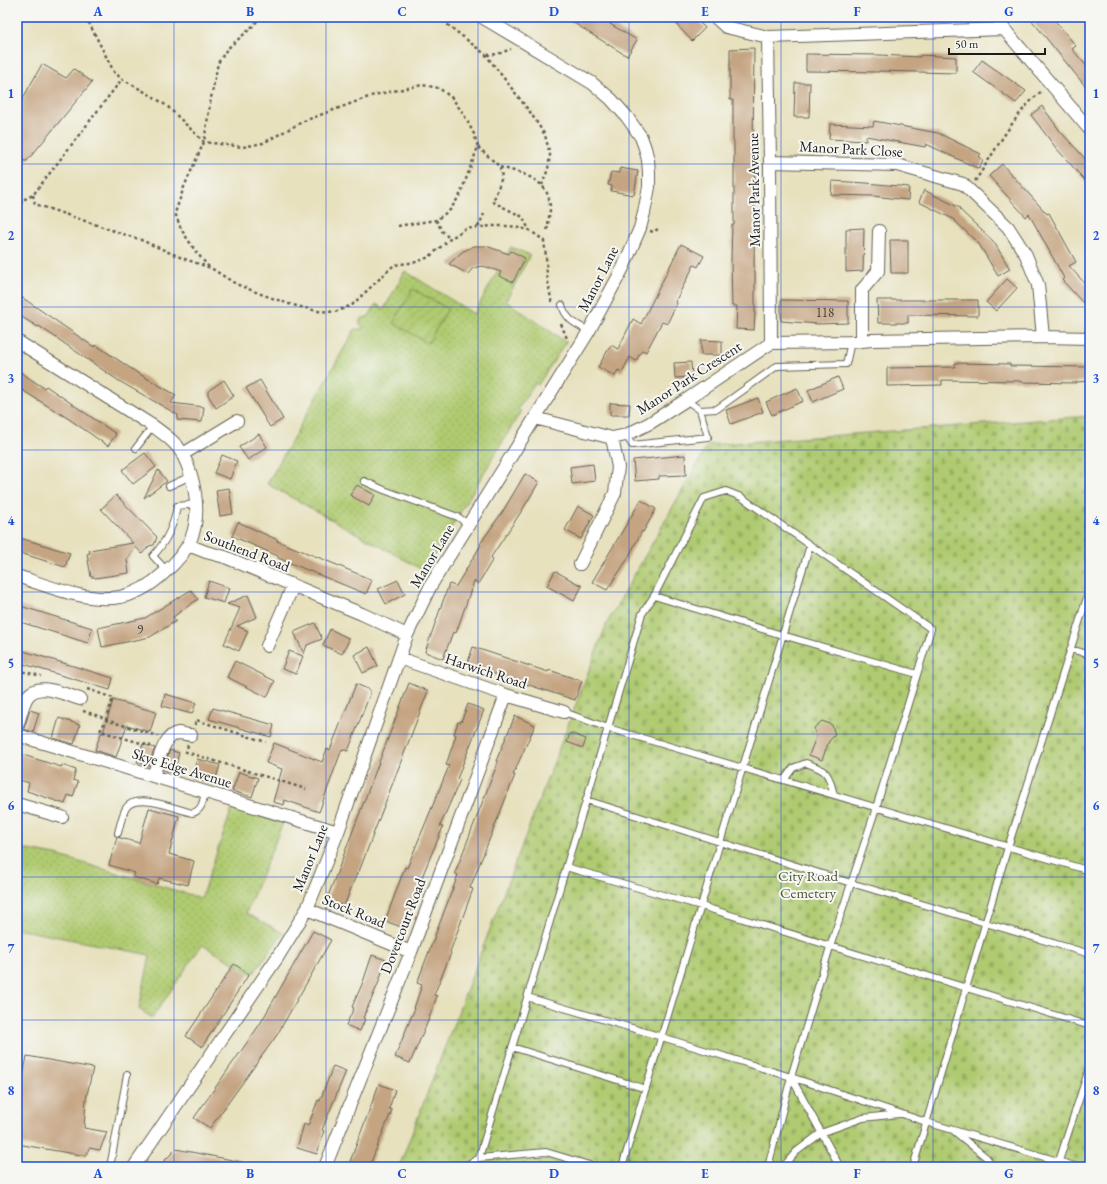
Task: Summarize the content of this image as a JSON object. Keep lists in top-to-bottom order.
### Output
{
  "streets": {
    "street": [
      "Manor Park Close",
      "Manor Park Avenue",
      "Manor Lane",
      "Manor Park Crescent",
      "Southend Road",
      "Harwich Road",
      "Skye Edge Avenue",
      "Stock Road",
      "Dovercourt Road"
    ]
  },
  "crossings": [
    ["Manor Park Close", "Manor Park Avenue"],
    ["Manor Park Avenue", "Manor Park Crescent"],
    ["Manor Lane", "Manor Park Crescent"],
    ["Manor Lane", "Southend Road"],
    ["Manor Lane", "Harwich Road"],
    ["Manor Lane", "Skye Edge Avenue"],
    ["Manor Lane", "Stock Road"],
    ["Harwich Road", "Dovercourt Road"],
    ["Stock Road", "Dovercourt Road"]
  ],
  "parks": ["City Road Cemetery"],
  "house_numbers": ["118", "9"],
  "scale_bar": "50 m",
  "grid": {
    "columns": [
      "A",
      "B",
      "C",
      "D",
      "E",
      "F",
      "G"
    ],
    "rows": [
      "1",
      "2",
      "3",
      "4",
      "5",
      "6",
      "7",
      "8"
    ]
  }
}
